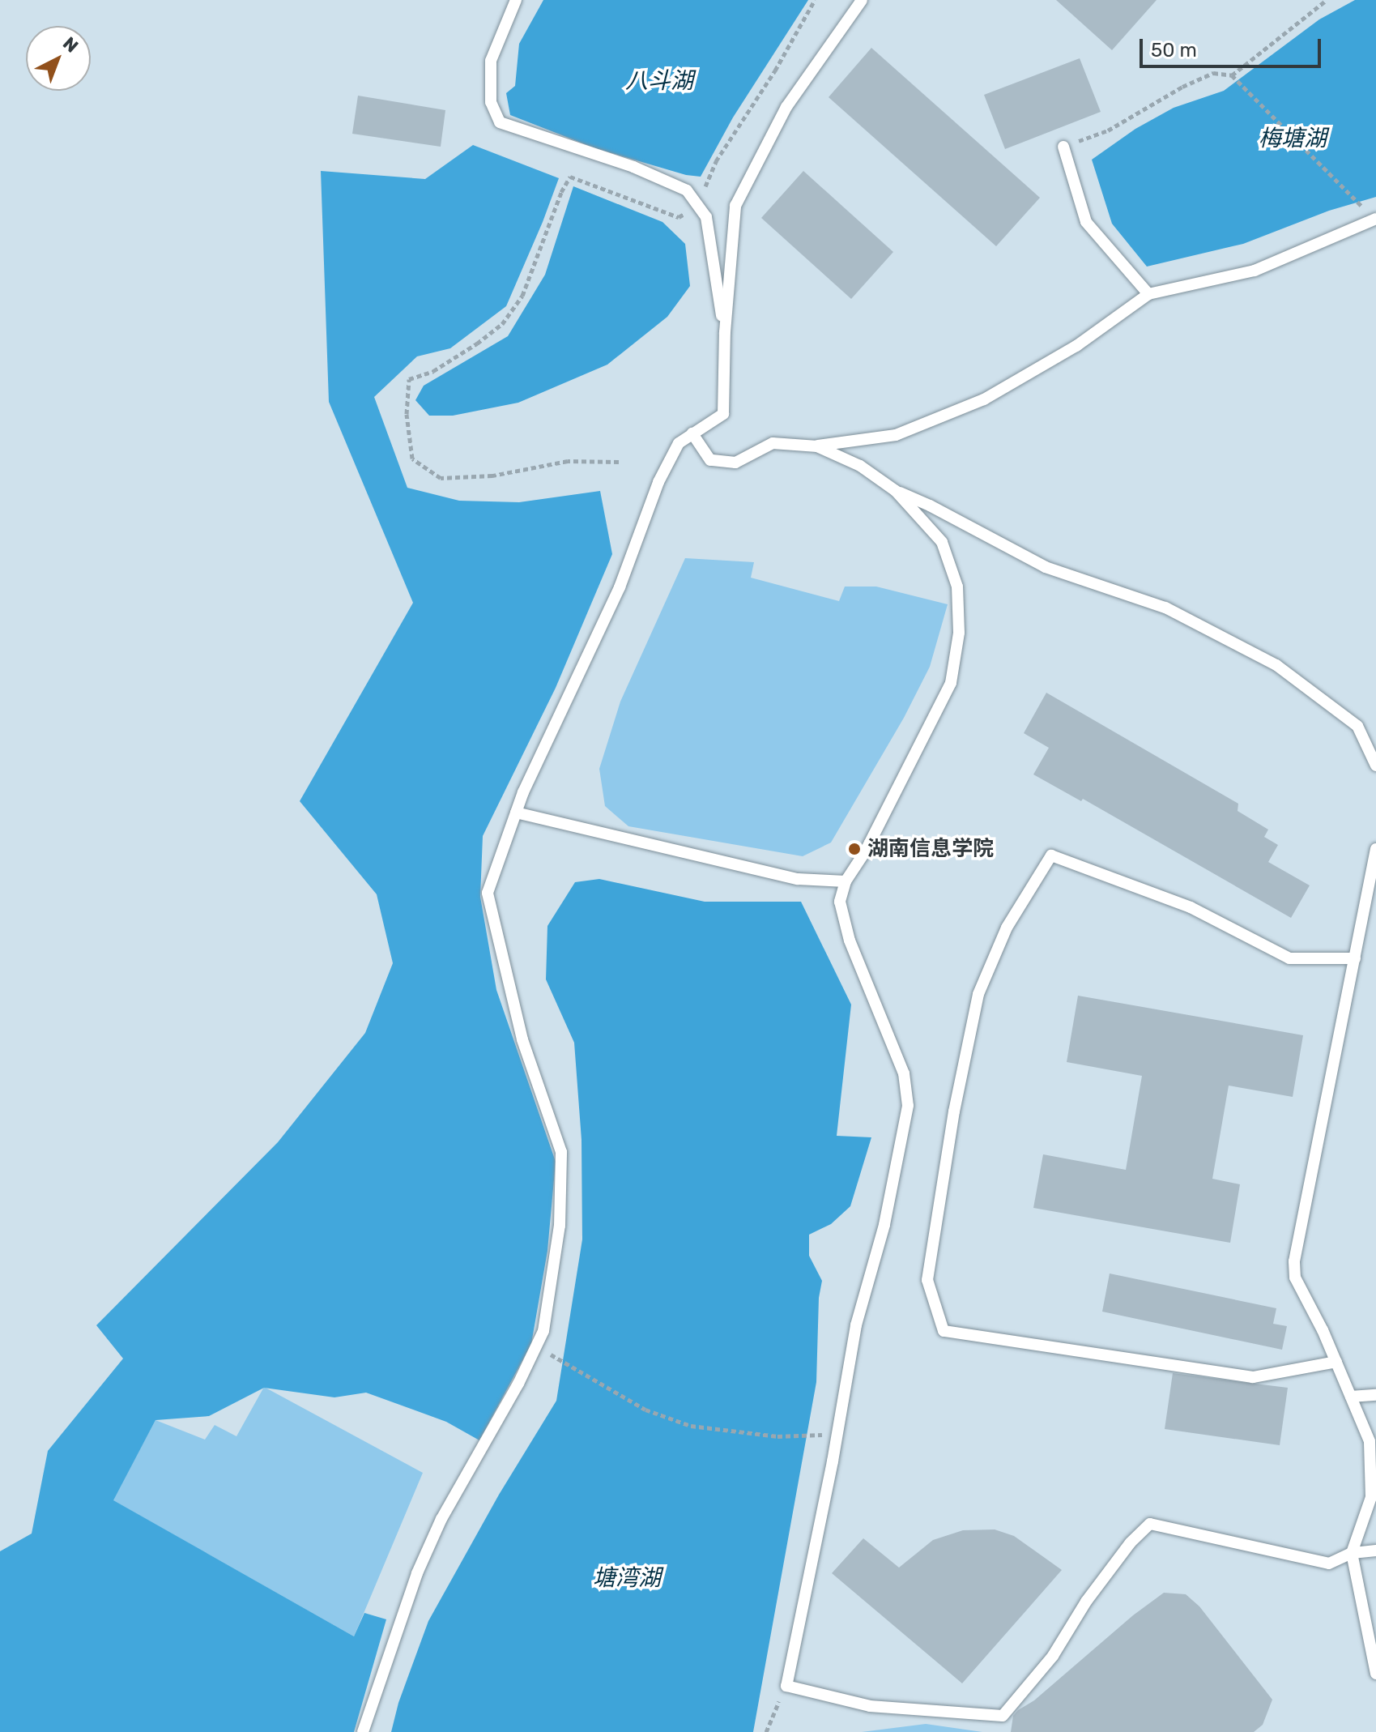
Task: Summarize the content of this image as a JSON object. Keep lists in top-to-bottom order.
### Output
{
  "water": ["八斗湖", "梅塘湖", "塘湾湖"],
  "places": ["湖南信息学院"],
  "scale_bar": "50 m",
  "north": "top right"
}
